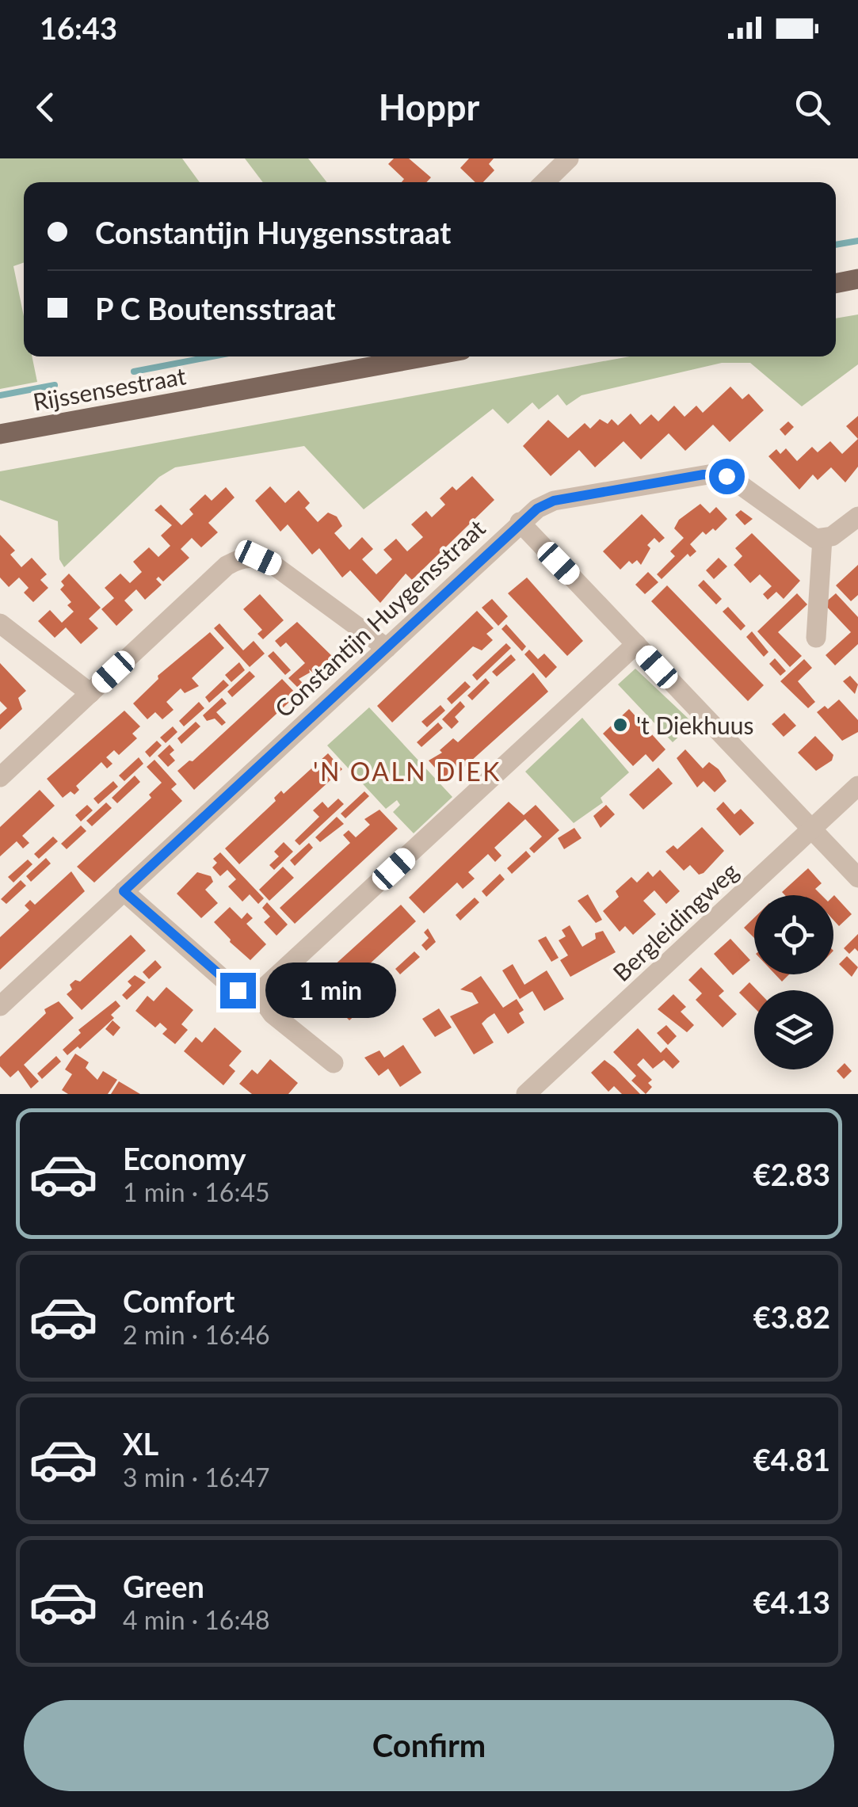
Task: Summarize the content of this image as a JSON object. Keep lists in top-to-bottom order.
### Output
{
  "streets": {
    "main road": ["Rijssensestraat"],
    "street": ["Constantijn Huygensstraat", "Bergleidingweg"]
  },
  "districts": ["'N OALN DIEK"],
  "places": ["'t Diekhuus"],
  "page": {
    "status": "16:43",
    "header": "Hoppr",
    "banner": ["Constantijn Huygensstraat", "P C Boutensstraat"],
    "bubble": "1 min",
    "list": [
      {
        "name": "Economy",
        "note": "1 min · 16:45",
        "value": "€2.83"
      },
      {
        "name": "Comfort",
        "note": "2 min · 16:46",
        "value": "€3.82"
      },
      {
        "name": "XL",
        "note": "3 min · 16:47",
        "value": "€4.81"
      },
      {
        "name": "Green",
        "note": "4 min · 16:48",
        "value": "€4.13"
      }
    ],
    "buttons": "Confirm"
  }
}
